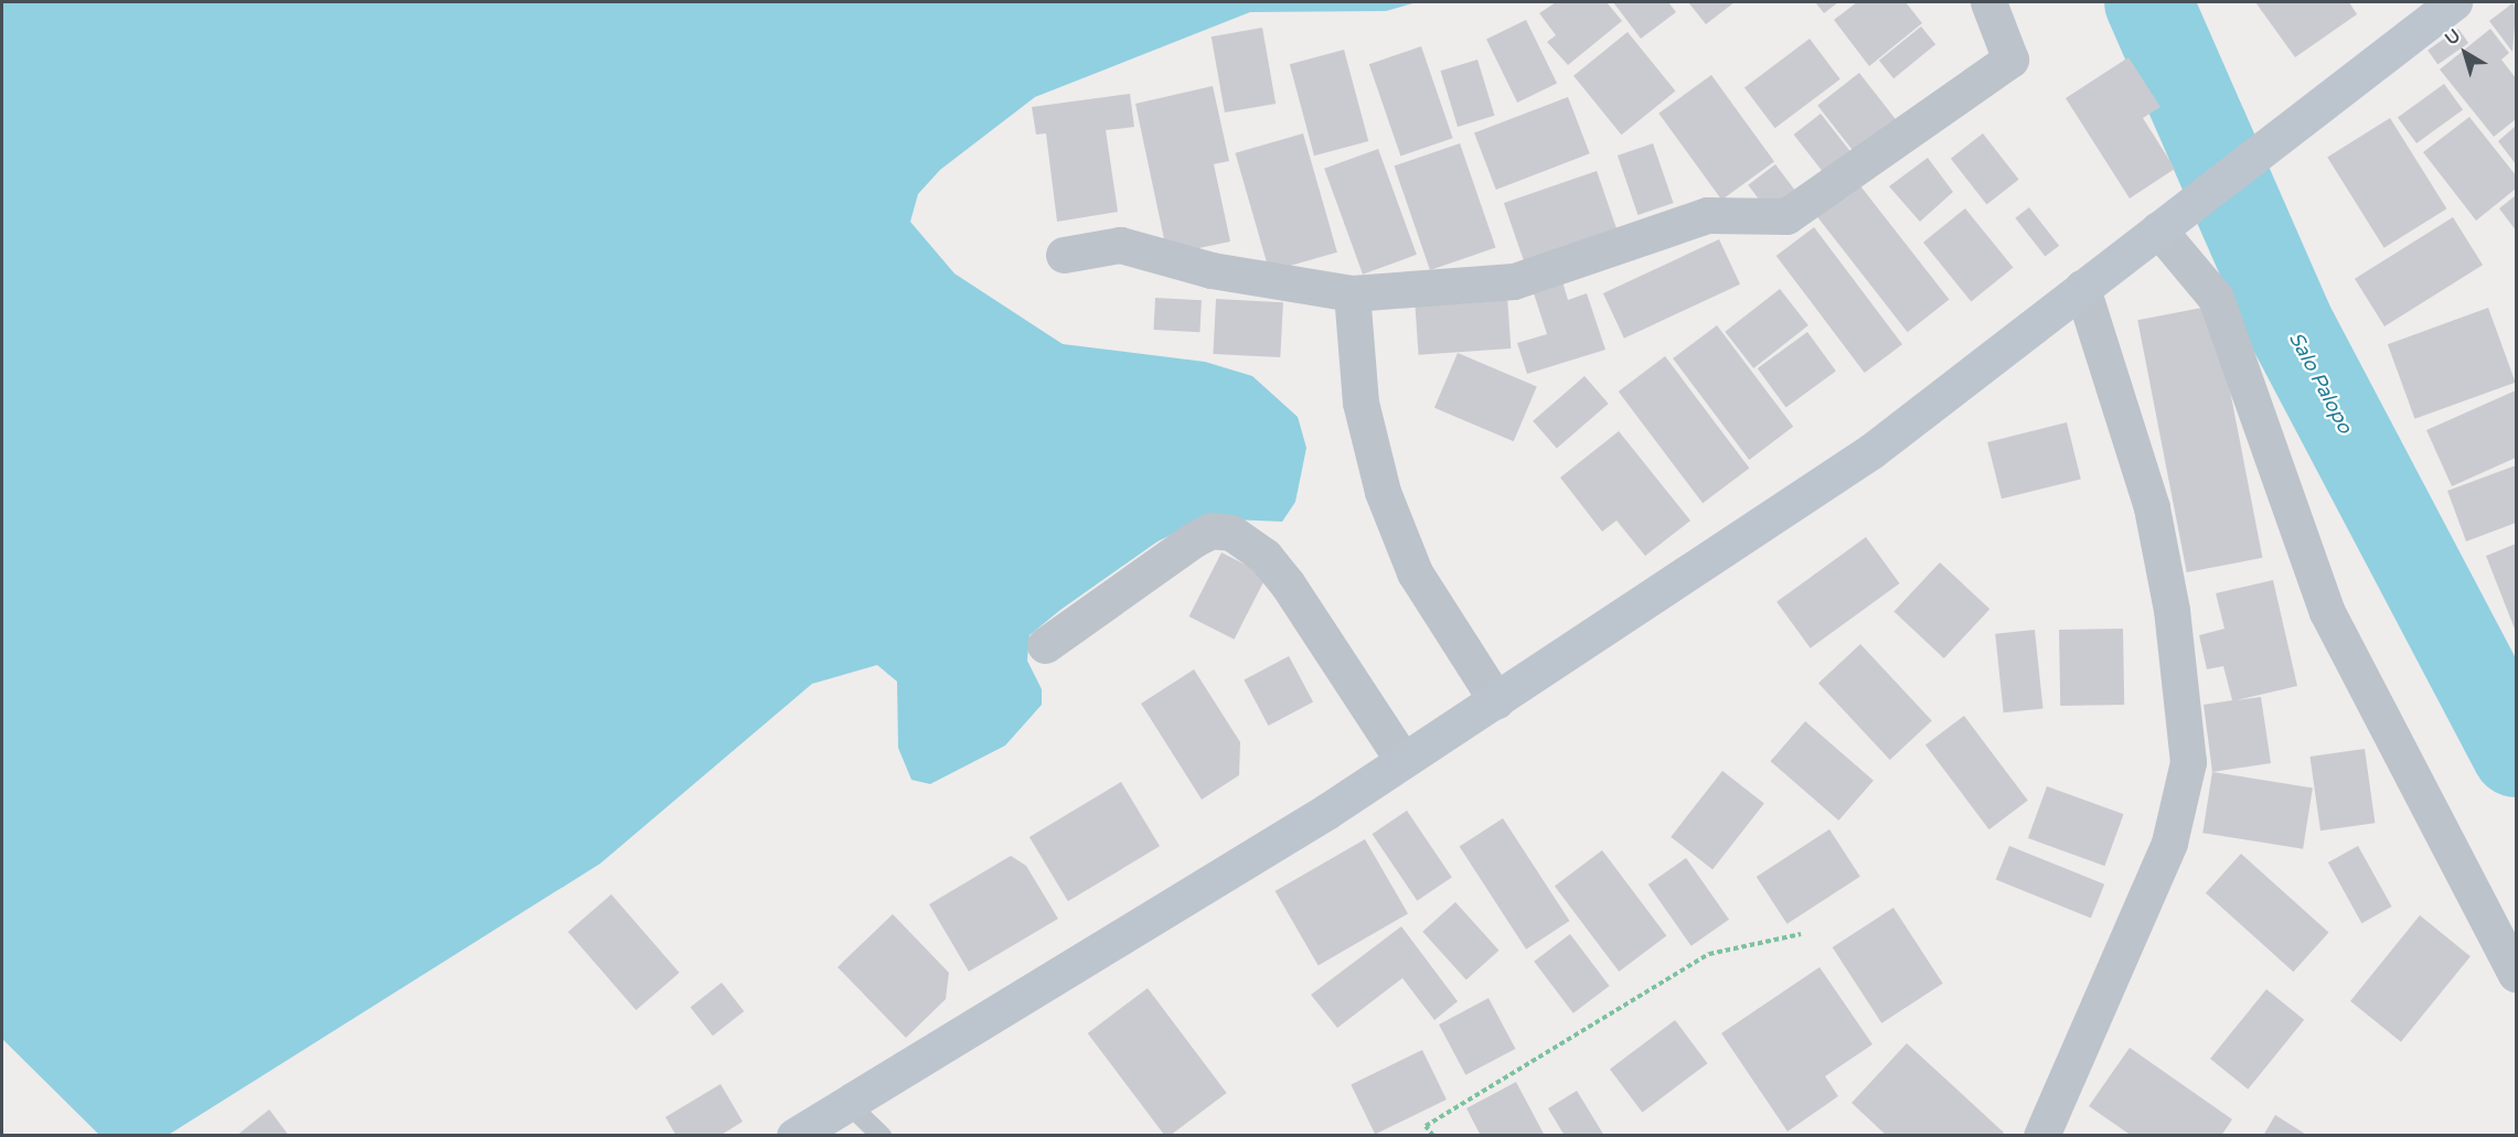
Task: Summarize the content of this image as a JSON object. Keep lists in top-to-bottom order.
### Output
{
  "water": ["Salo Palopo"],
  "north": "top left"
}
